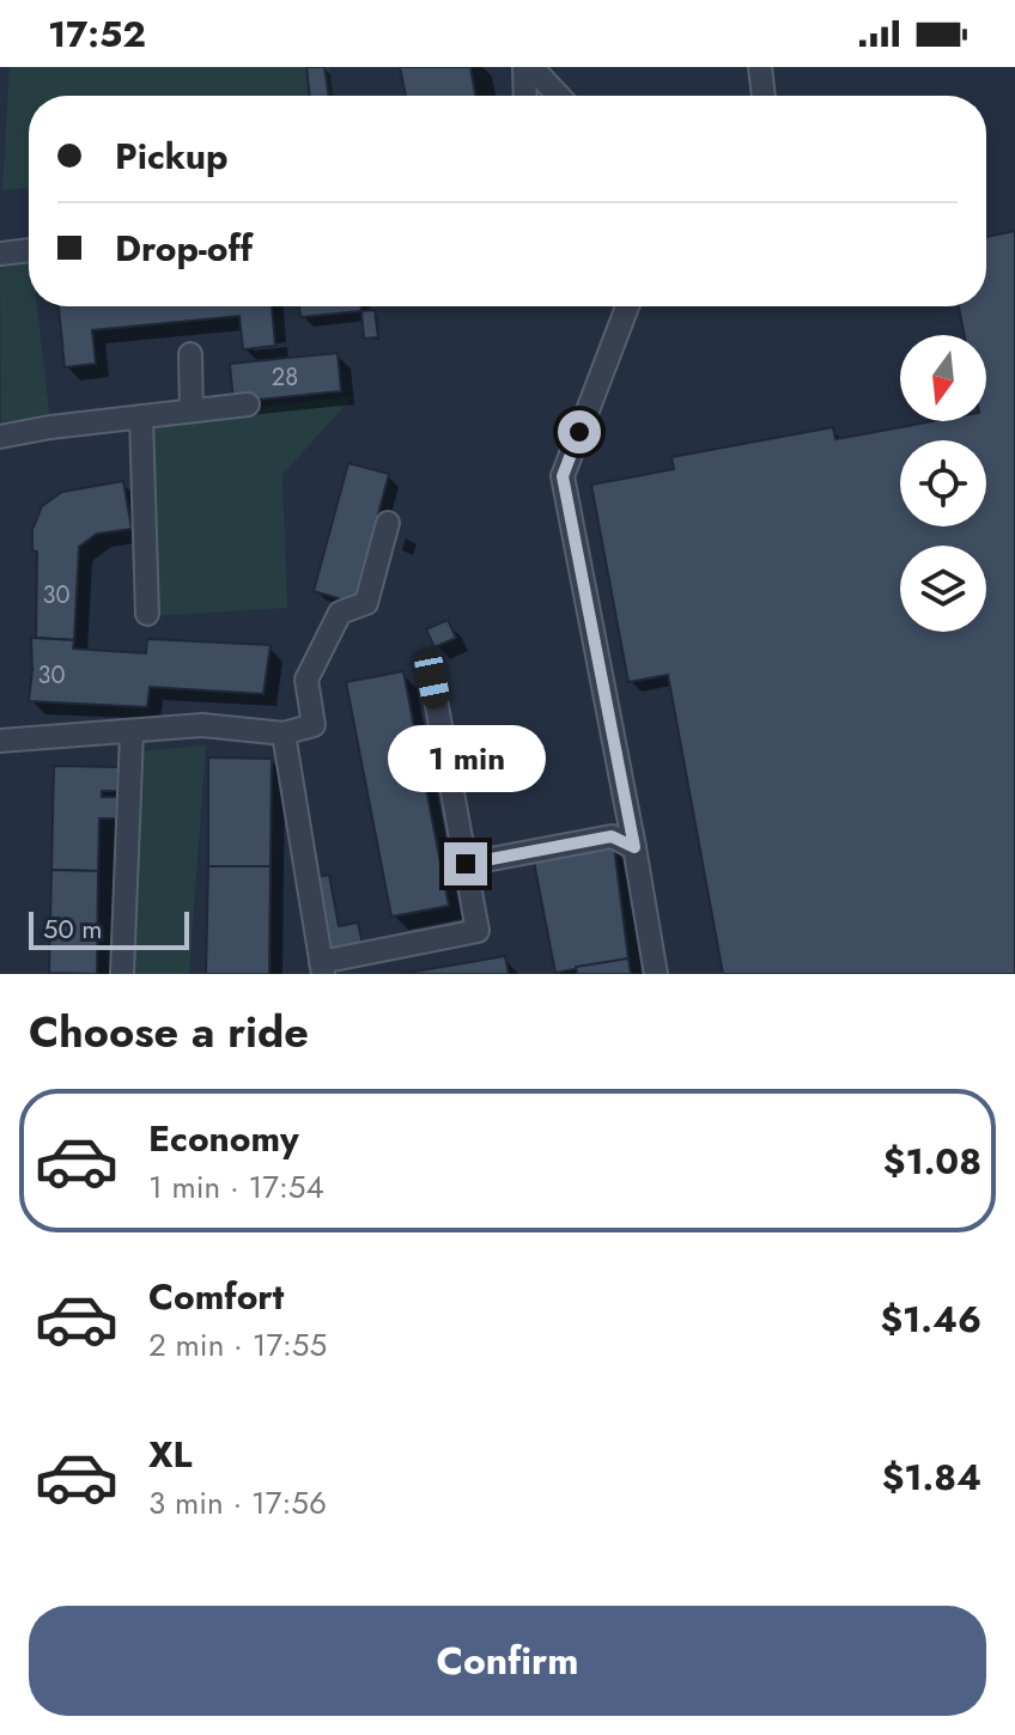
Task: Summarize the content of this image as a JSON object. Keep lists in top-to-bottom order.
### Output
{
  "house_numbers": ["28", "30", "30"],
  "scale_bar": "50 m",
  "north": "bottom",
  "page": {
    "status": "17:52",
    "banner": ["Pickup", "Drop-off"],
    "bubble": "1 min",
    "scale": "50 m",
    "heading": "Choose a ride",
    "list": [
      {
        "name": "Economy",
        "note": "1 min · 17:54",
        "value": "$1.08"
      },
      {
        "name": "Comfort",
        "note": "2 min · 17:55",
        "value": "$1.46"
      },
      {
        "name": "XL",
        "note": "3 min · 17:56",
        "value": "$1.84"
      }
    ],
    "buttons": "Confirm"
  }
}
